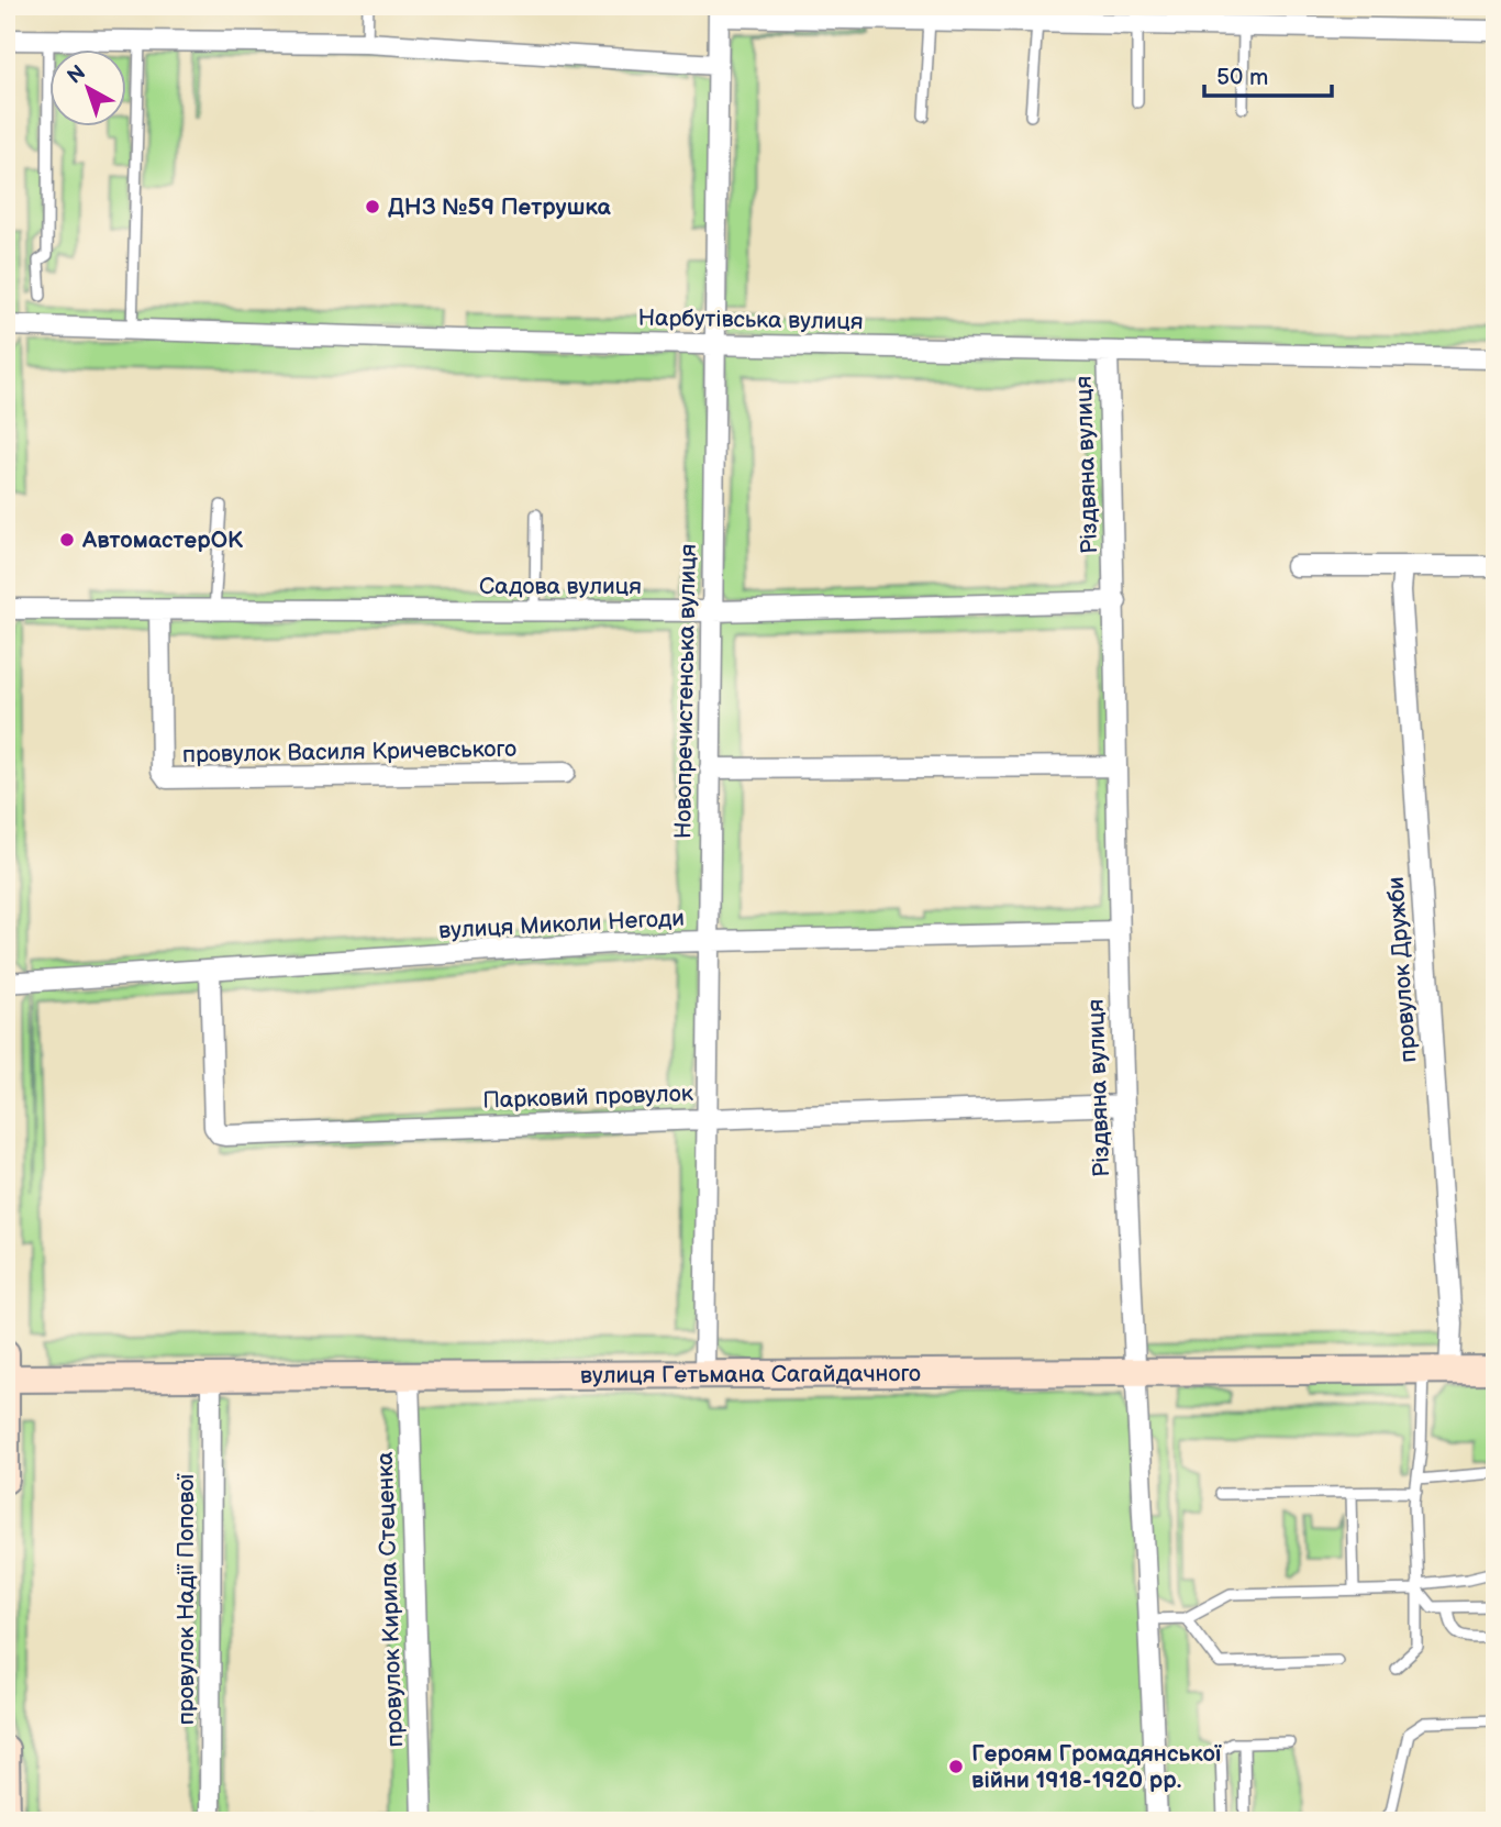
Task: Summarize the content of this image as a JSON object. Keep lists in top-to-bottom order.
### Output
{
  "streets": {
    "main road": ["вулиця Гетьмана Сагайдачного"],
    "street": [
      "Нарбутівська вулиця",
      "Різдвяна вулиця",
      "Садова вулиця",
      "Новопречистенська вулиця",
      "провулок Василя Кричевського",
      "вулиця Миколи Негоди",
      "провулок Дружби",
      "Парковий провулок",
      "провулок Надії Попової",
      "провулок Кирила Стеценка"
    ]
  },
  "crossings": [
    ["Нарбутівська вулиця", "Різдвяна вулиця"],
    ["Нарбутівська вулиця", "Новопречистенська вулиця"],
    ["Різдвяна вулиця", "Садова вулиця"],
    ["Різдвяна вулиця", "вулиця Миколи Негоди"],
    ["Різдвяна вулиця", "Парковий провулок"],
    ["Різдвяна вулиця", "вулиця Гетьмана Сагайдачного"],
    ["Садова вулиця", "Новопречистенська вулиця"],
    ["Садова вулиця", "провулок Василя Кричевського"],
    ["Новопречистенська вулиця", "вулиця Миколи Негоди"],
    ["Новопречистенська вулиця", "Парковий провулок"],
    ["Новопречистенська вулиця", "вулиця Гетьмана Сагайдачного"],
    ["вулиця Миколи Негоди", "Парковий провулок"],
    ["провулок Дружби", "вулиця Гетьмана Сагайдачного"],
    ["вулиця Гетьмана Сагайдачного", "провулок Надії Попової"],
    ["вулиця Гетьмана Сагайдачного", "провулок Кирила Стеценка"]
  ],
  "places": ["ДНЗ №59 Петрушка", "АвтомастерОК", "Героям Громадянської війни 1918-1920 рр."],
  "scale_bar": "50 m",
  "north": "top left"
}
